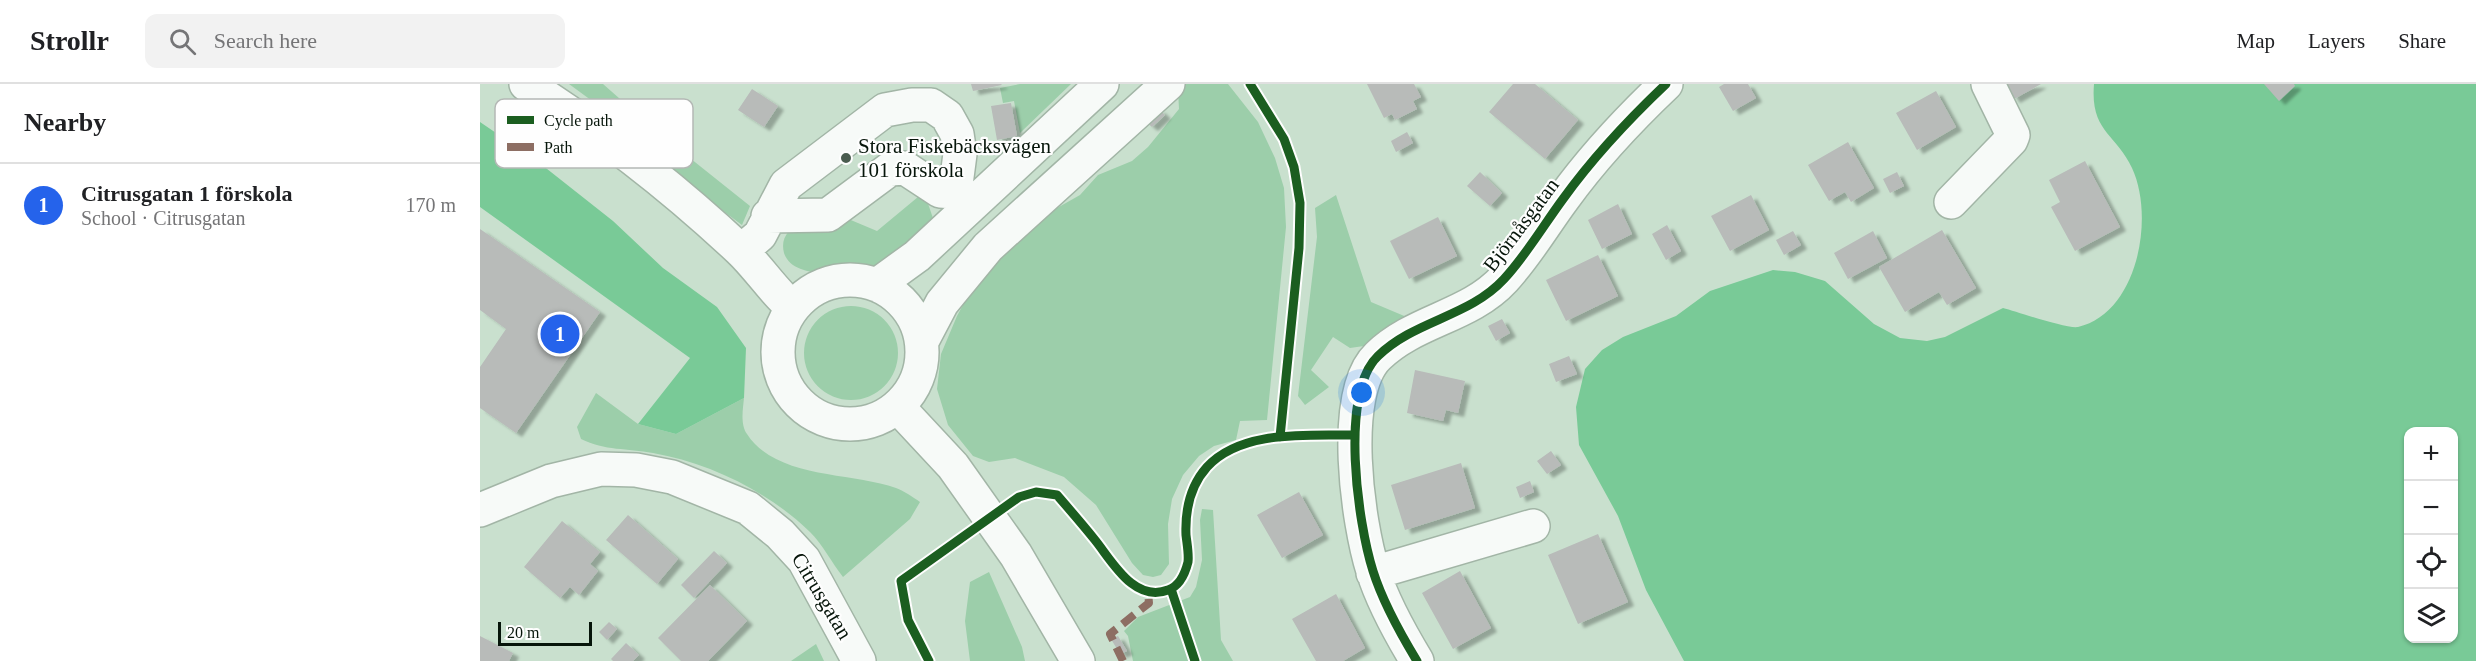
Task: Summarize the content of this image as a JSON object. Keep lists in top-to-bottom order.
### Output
{
  "streets": {
    "street": ["Björnåsgatan", "Citrusgatan"]
  },
  "places": ["Stora Fiskebäcksvägen 101 förskola"],
  "legend": ["Cycle path", "Path"],
  "scale_bar": "20 m",
  "page": {
    "header": "Strollr",
    "search": "Search here",
    "nav": ["Map", "Layers", "Share"],
    "heading": "Nearby",
    "list": [
      {
        "mark": "1",
        "name": "Citrusgatan 1 förskola",
        "note": "School · Citrusgatan",
        "value": "170 m"
      }
    ],
    "pins": "1",
    "map_buttons": ["+", "−"],
    "scale": "20 m"
  }
}
